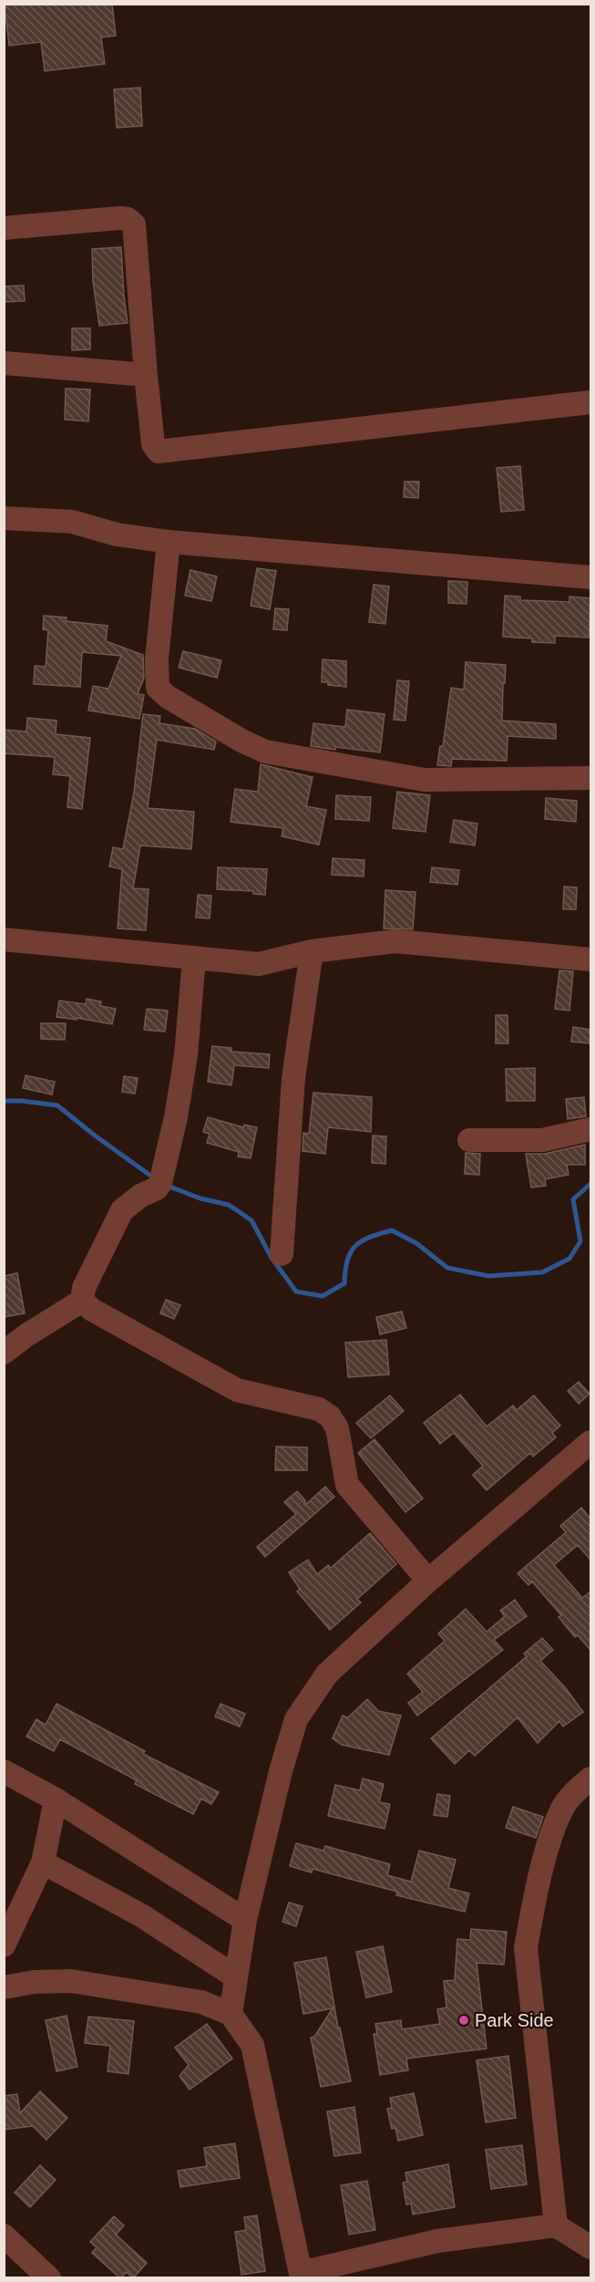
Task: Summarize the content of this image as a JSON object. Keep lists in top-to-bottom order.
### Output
{
  "places": ["Park Side"]
}
